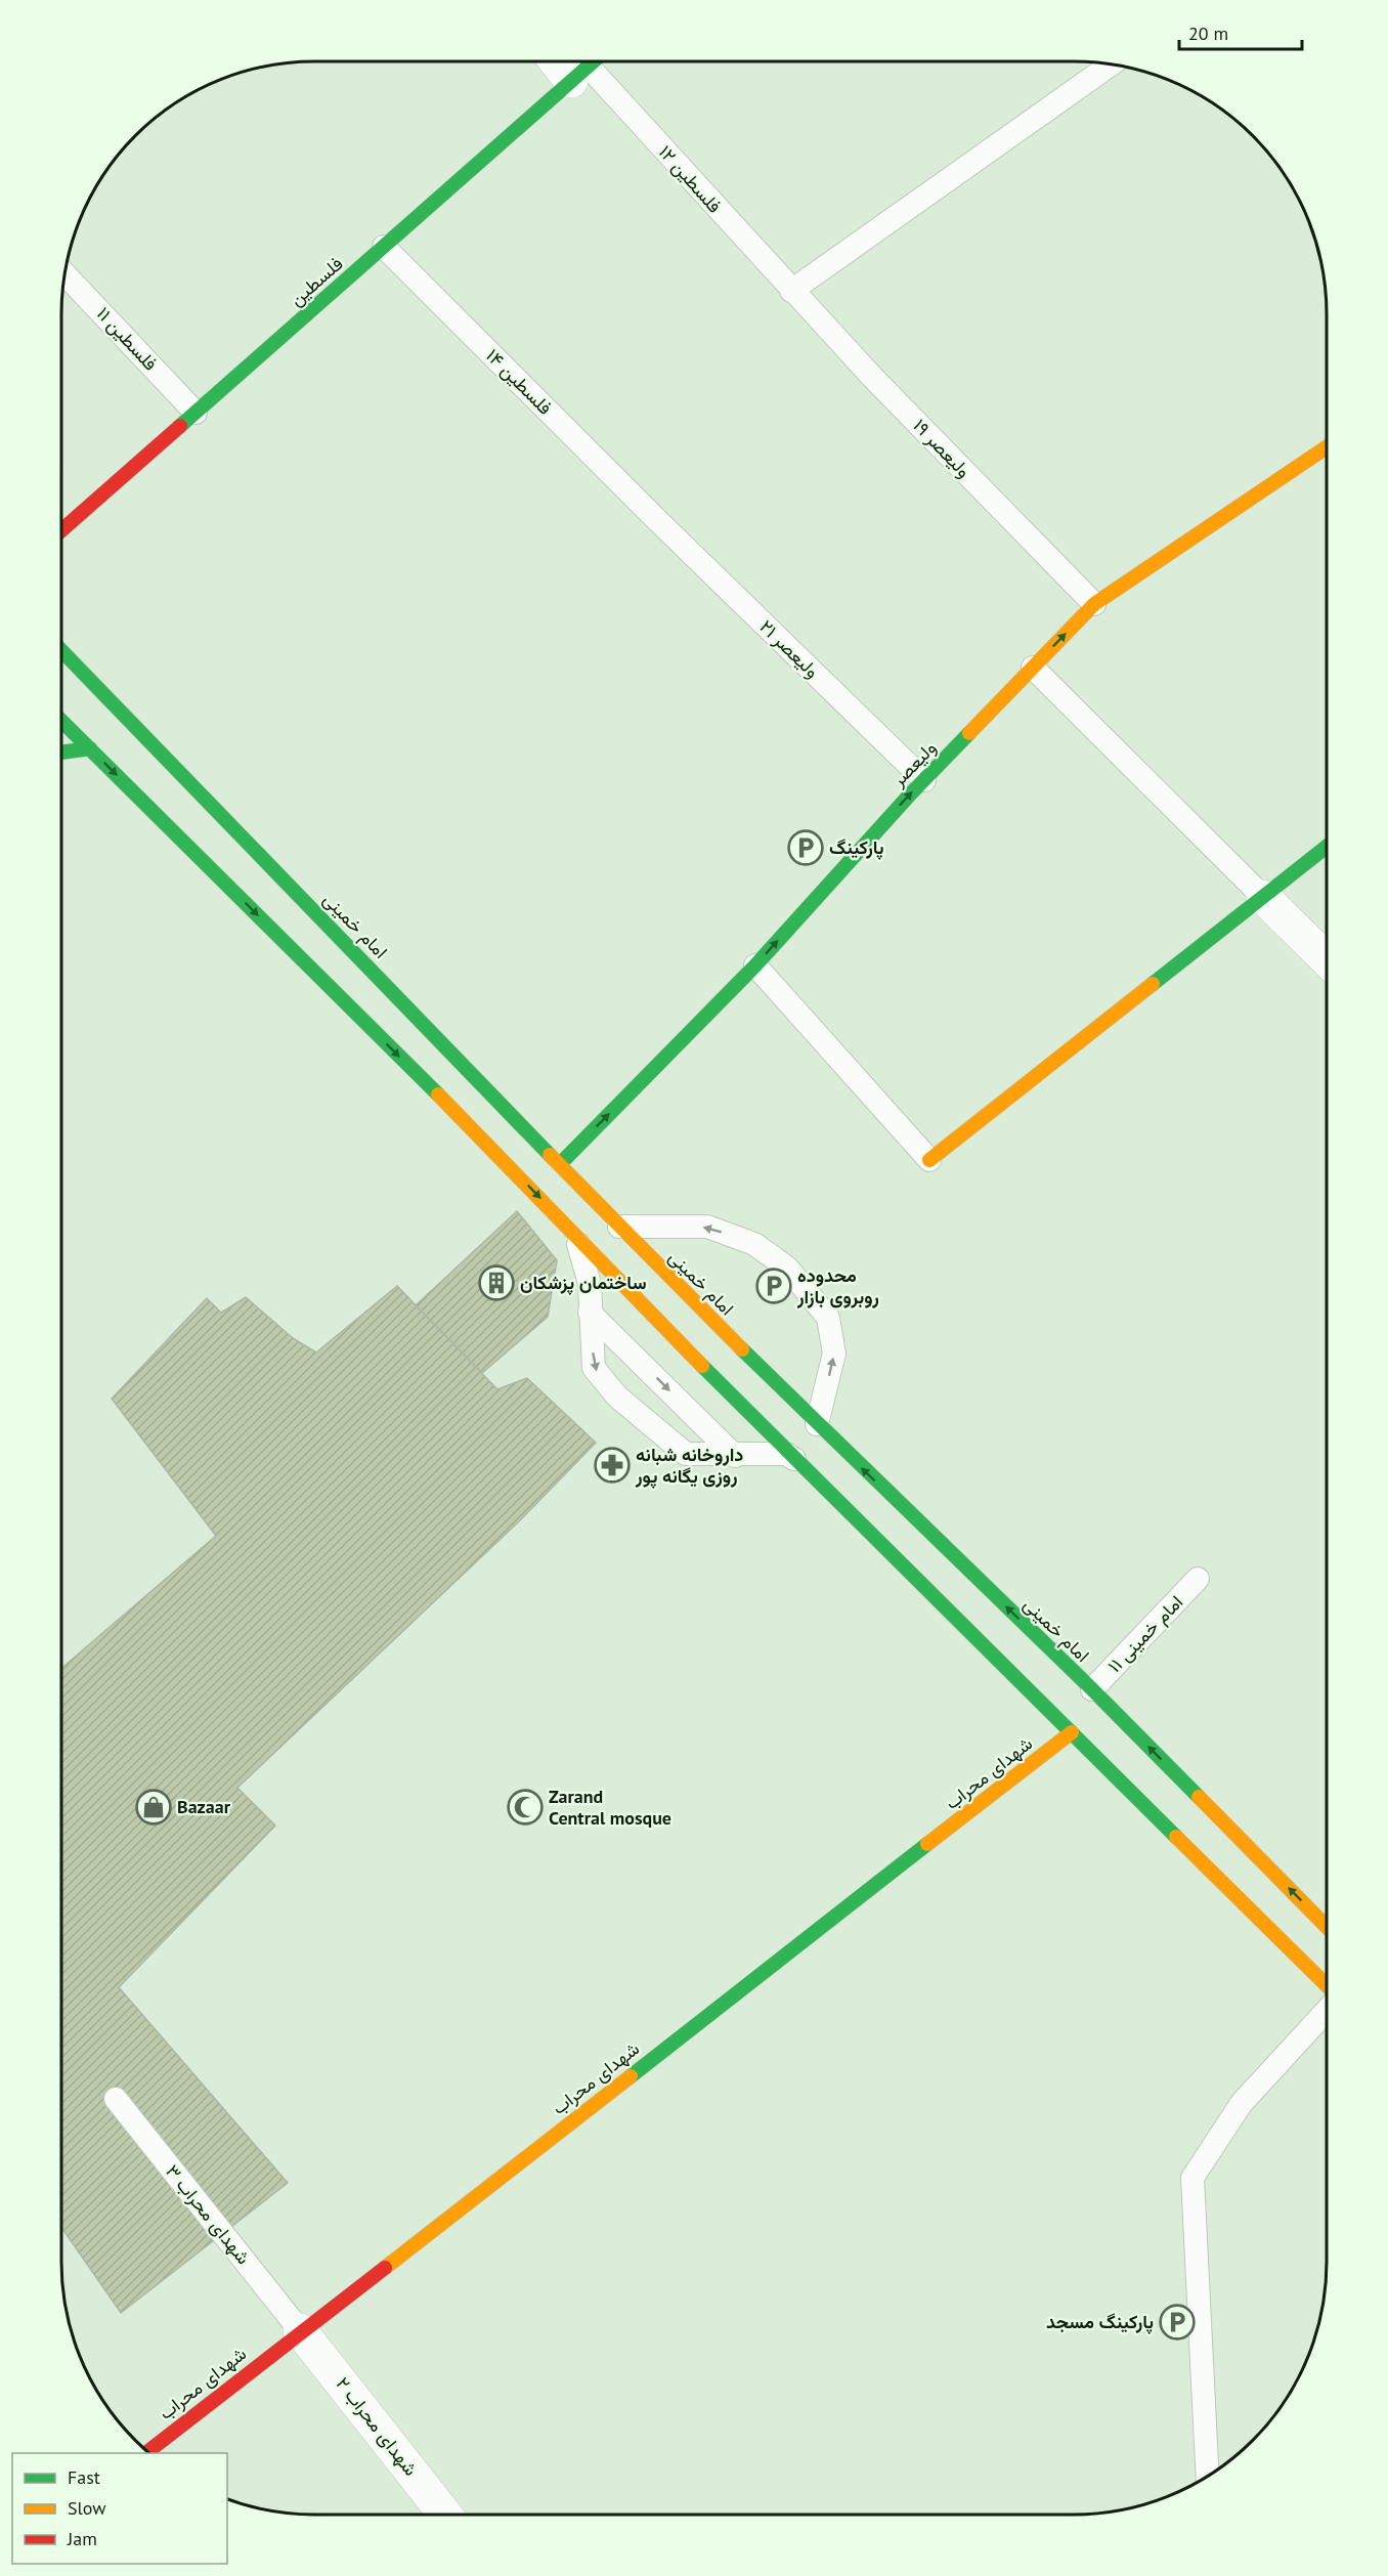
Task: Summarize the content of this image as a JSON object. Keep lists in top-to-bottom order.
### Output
{
  "streets": {
    "main road": [
      "فلسطین",
      "ولیعصر",
      "امام خمینی",
      "شهدای محراب"
    ],
    "street": ["شهدای محراب ۲"],
    "lane": [
      "فلسطین ۱۲",
      "فلسطین ۱۱",
      "فلسطین ۱۴",
      "ولیعصر ۱۹",
      "ولیعصر ۲۱",
      "امام خمینی ۱۱",
      "شهدای محراب ۳"
    ]
  },
  "crossings": [
    ["فلسطین ۱۲", "فلسطین"],
    ["فلسطین ۱۲", "ولیعصر ۱۹"],
    ["فلسطین", "فلسطین ۱۱"],
    ["فلسطین", "فلسطین ۱۴"],
    ["فلسطین ۱۴", "ولیعصر ۲۱"],
    ["ولیعصر ۱۹", "ولیعصر"],
    ["ولیعصر ۲۱", "ولیعصر"],
    ["ولیعصر", "امام خمینی"],
    ["امام خمینی", "امام خمینی ۱۱"],
    ["شهدای محراب", "شهدای محراب ۳"],
    ["شهدای محراب", "شهدای محراب ۲"],
    ["شهدای محراب ۳", "شهدای محراب ۲"]
  ],
  "one_way": ["ولیعصر"],
  "places": {
    "parking": ["پارکینگ", "محدوده روبروی بازار", "پارکینگ مسجد"],
    "building": ["ساختمان پزشکان"],
    "pharmacy": ["داروخانه شبانه روزی یگانه پور"],
    "shop": ["Bazaar"],
    "mosque": ["Zarand Central mosque"]
  },
  "legend": ["Fast", "Slow", "Jam"],
  "scale_bar": "20 m"
}
